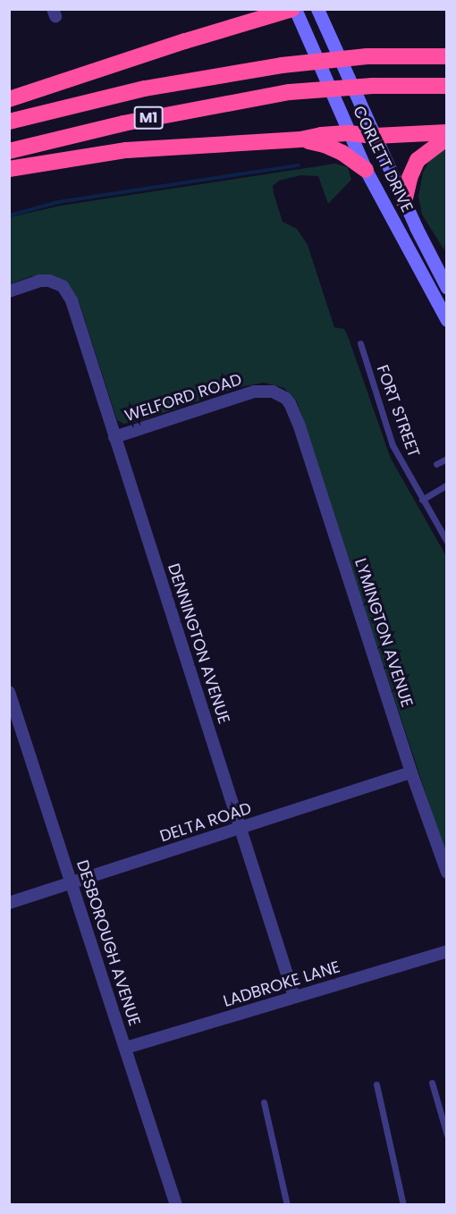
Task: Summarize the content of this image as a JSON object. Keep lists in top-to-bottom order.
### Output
{
  "streets": {
    "highway": ["M1"],
    "main road": ["CORLETT DRIVE"],
    "street": [
      "WELFORD ROAD",
      "LYMINGTON AVENUE",
      "DENNINGTON AVENUE",
      "DELTA ROAD",
      "DESBOROUGH AVENUE",
      "LADBROKE LANE"
    ],
    "lane": ["FORT STREET"]
  },
  "crossings": [
    ["WELFORD ROAD", "LYMINGTON AVENUE"],
    ["WELFORD ROAD", "DENNINGTON AVENUE"],
    ["LYMINGTON AVENUE", "DELTA ROAD"],
    ["DENNINGTON AVENUE", "DELTA ROAD"],
    ["DENNINGTON AVENUE", "LADBROKE LANE"],
    ["DELTA ROAD", "DESBOROUGH AVENUE"],
    ["DESBOROUGH AVENUE", "LADBROKE LANE"]
  ]
}
